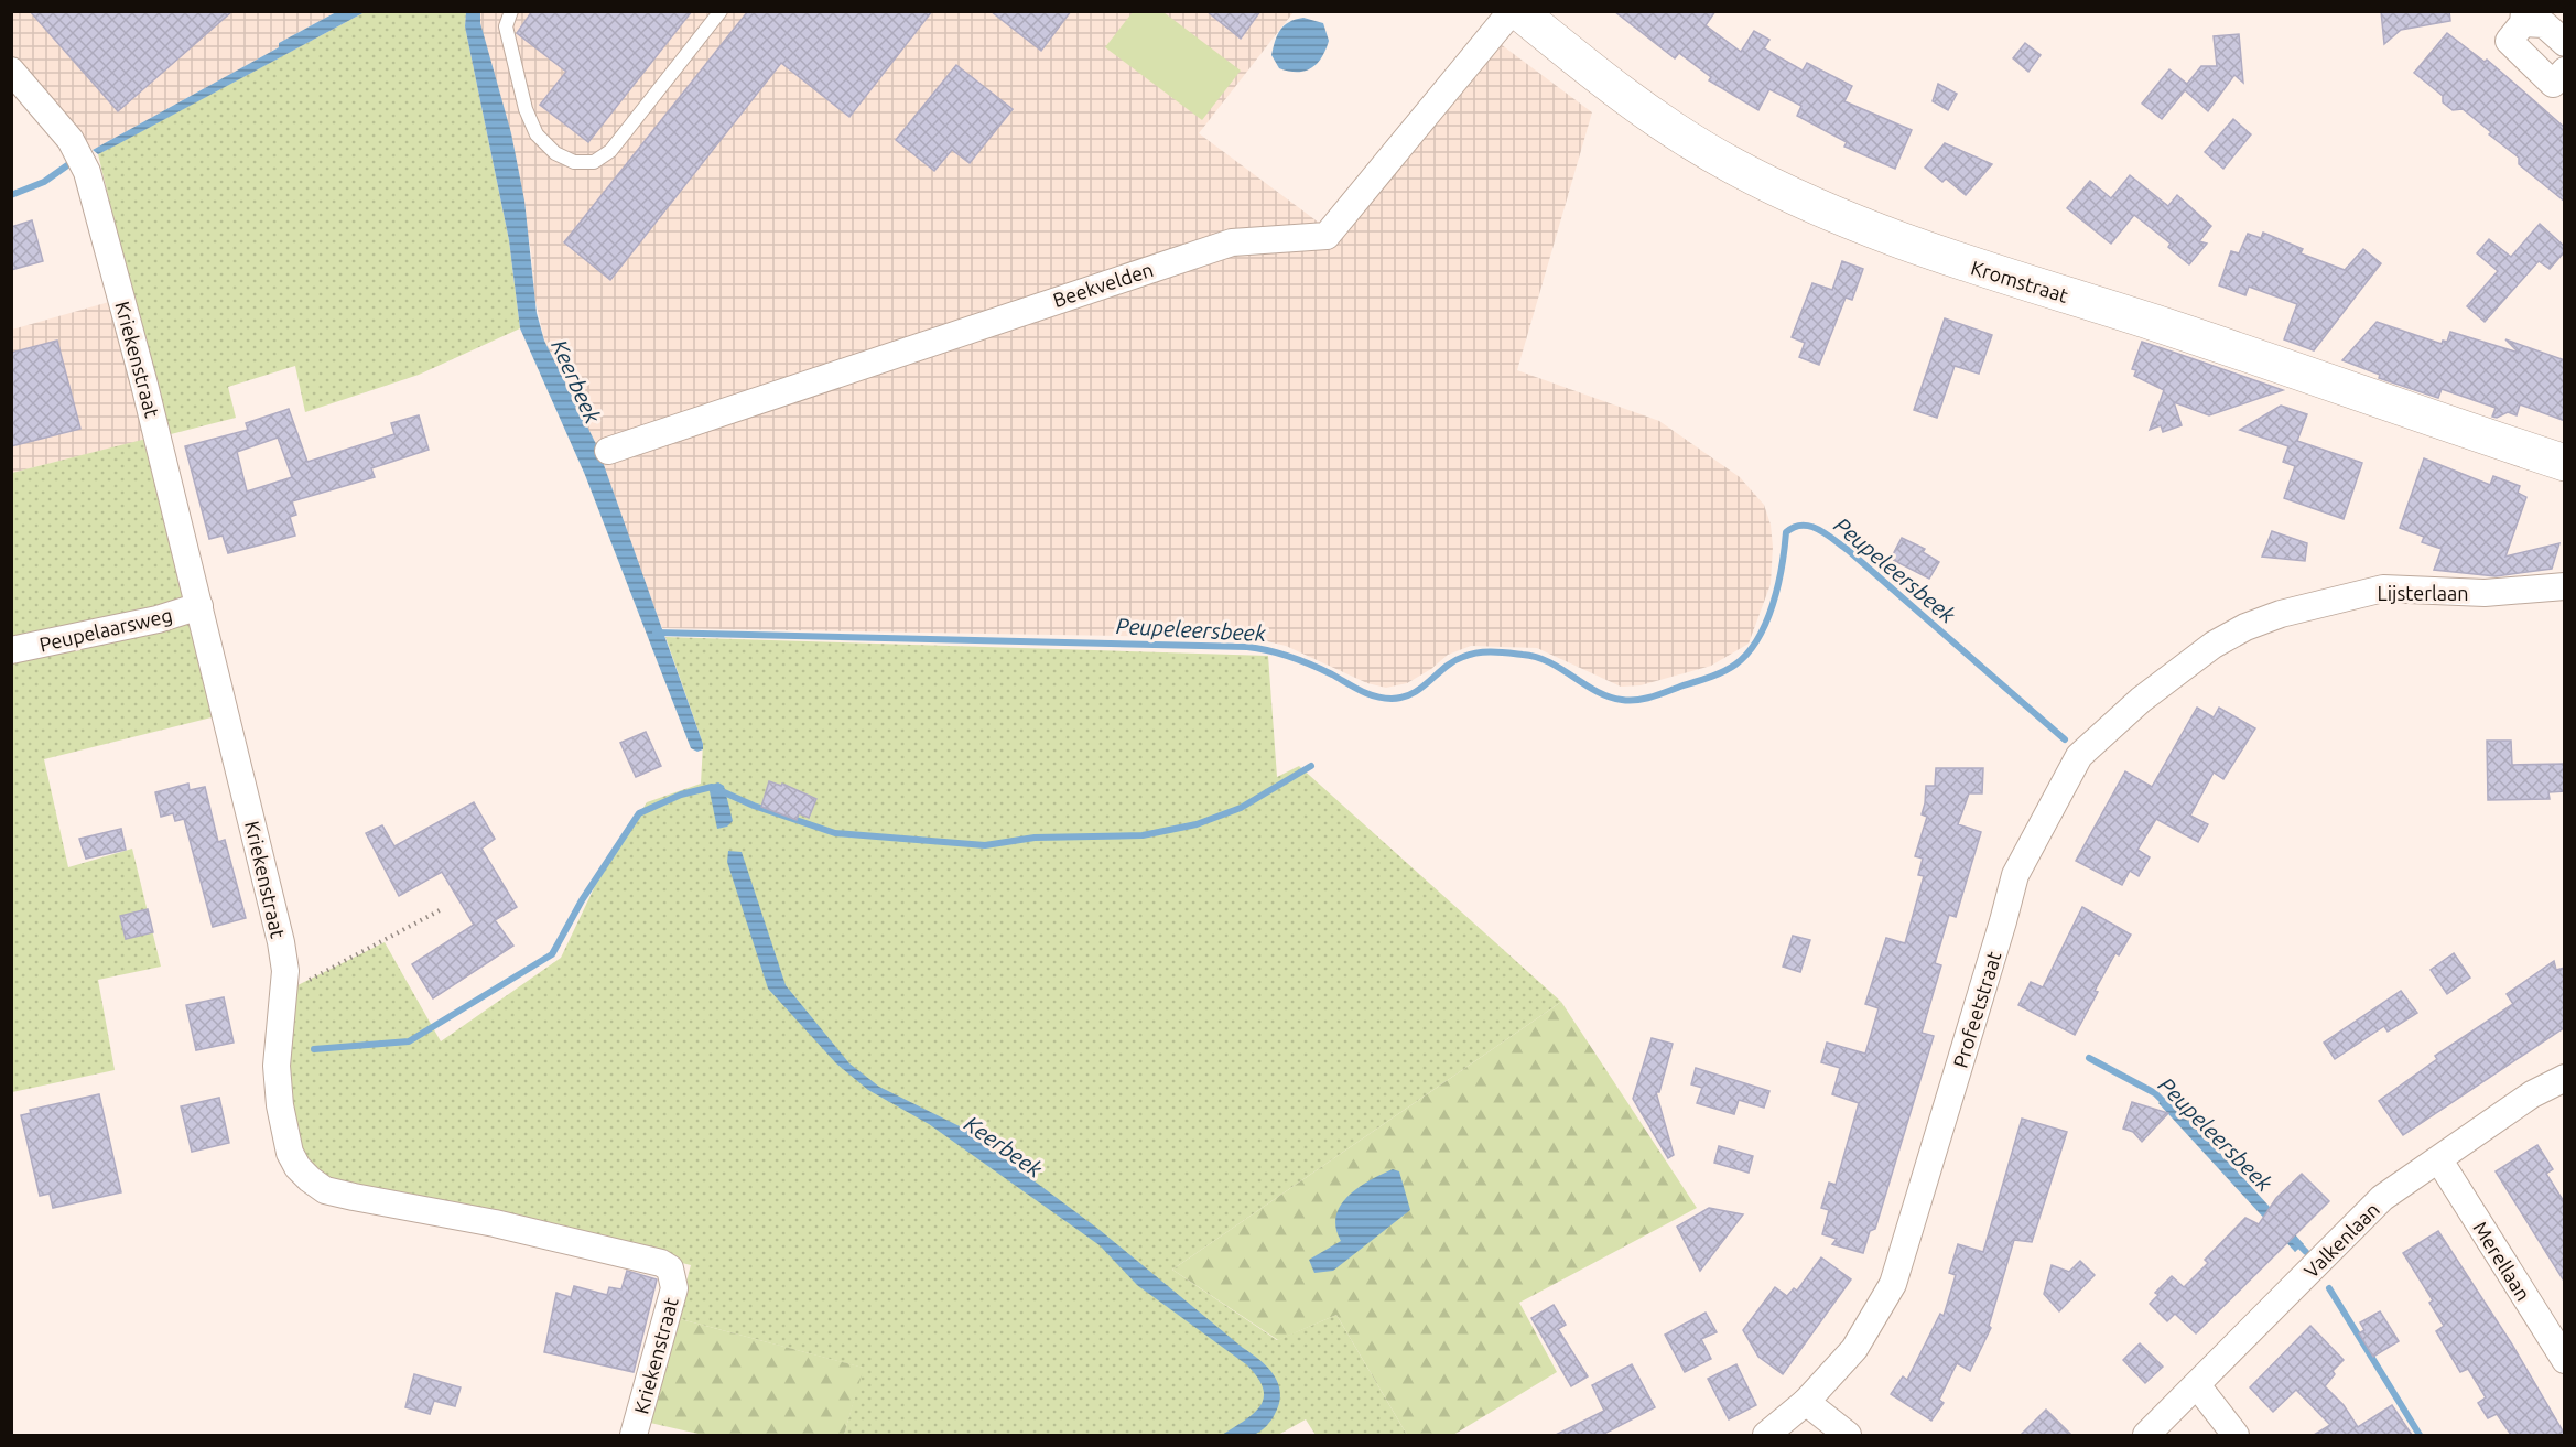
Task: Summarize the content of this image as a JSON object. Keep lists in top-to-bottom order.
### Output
{
  "streets": {
    "main road": ["Kromstraat"],
    "street": [
      "Beekvelden",
      "Kriekenstraat",
      "Lijsterlaan",
      "Peupelaarsweg",
      "Profeetstraat",
      "Valkenlaan",
      "Merellaan"
    ]
  },
  "crossings": [
    ["Kriekenstraat", "Peupelaarsweg"],
    ["Lijsterlaan", "Profeetstraat"],
    ["Valkenlaan", "Merellaan"]
  ],
  "water": ["Keerbeek", "Peupeleersbeek"]
}
